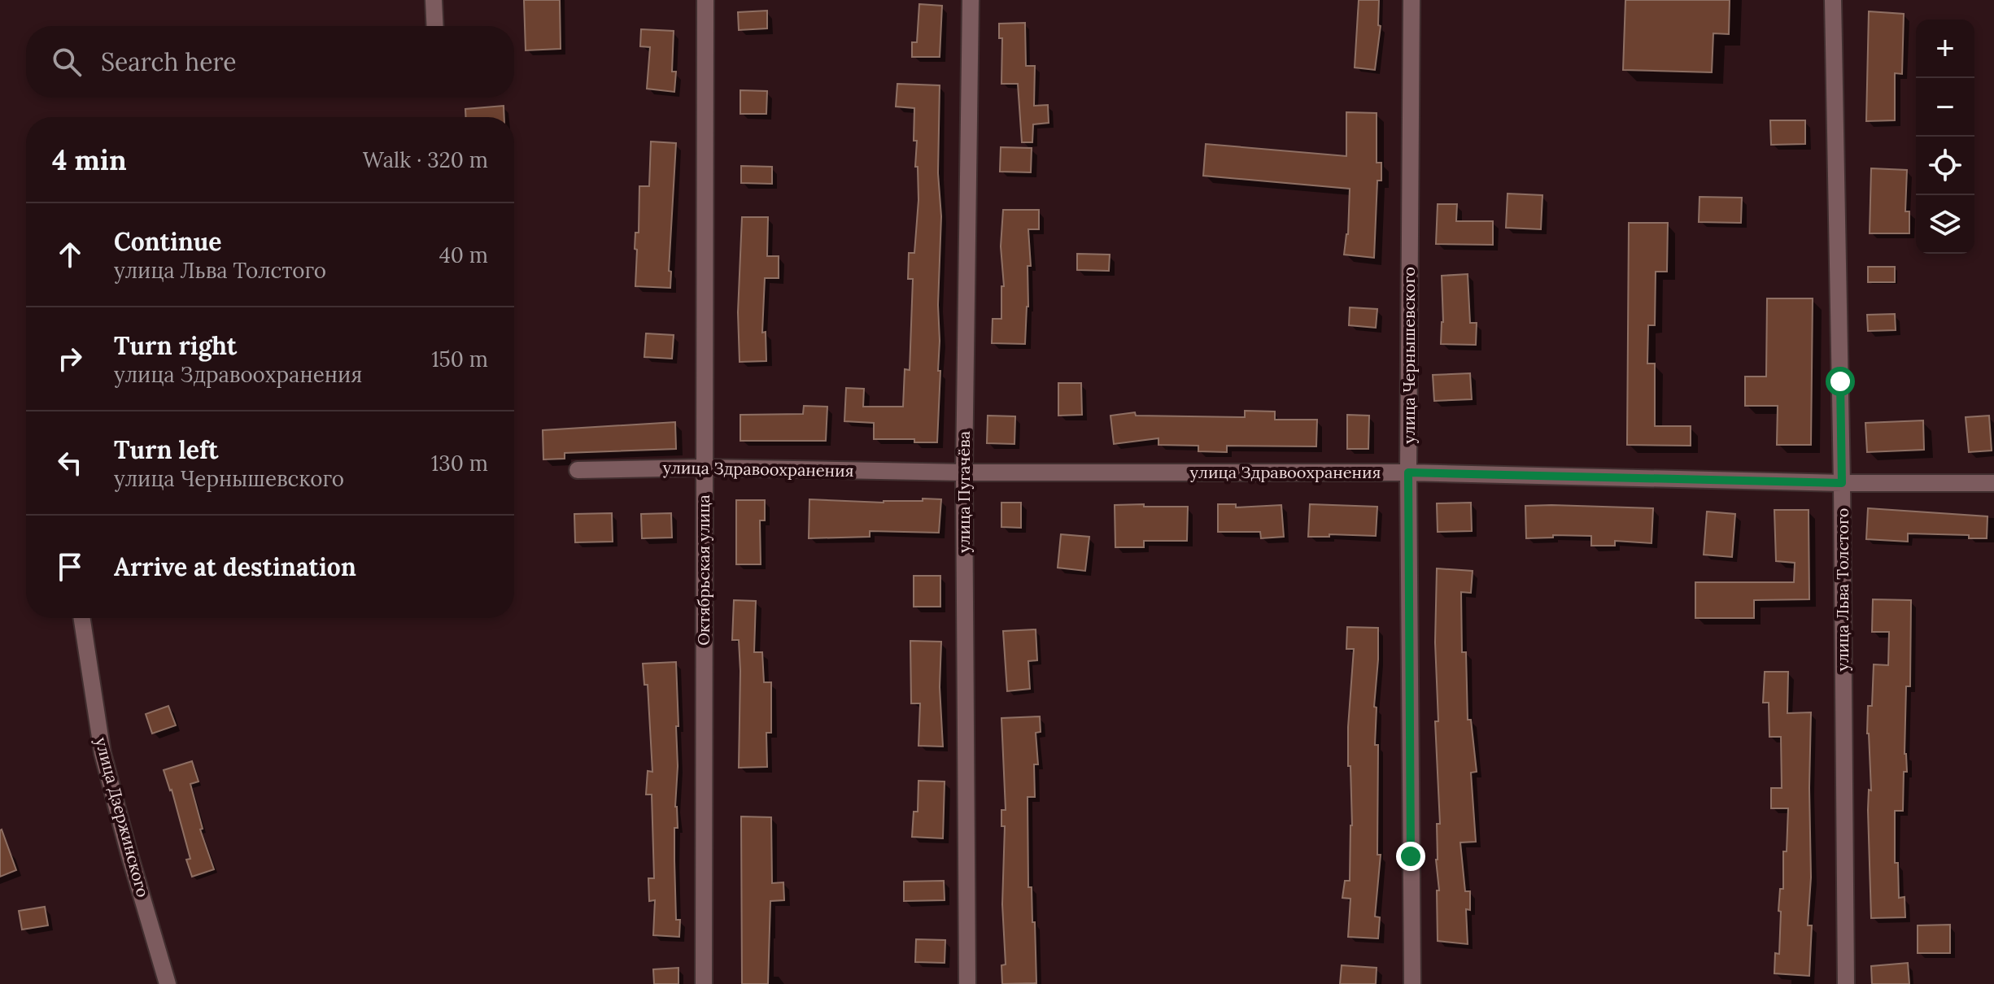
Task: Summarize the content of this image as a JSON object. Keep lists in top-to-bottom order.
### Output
{
  "streets": {
    "street": [
      "улица Чернышевского",
      "улица Здравоохранения",
      "улица Пугачёва",
      "Октябрьская улица",
      "улица Льва Толстого",
      "улица Дзержинского"
    ]
  },
  "crossings": [
    ["улица Чернышевского", "улица Здравоохранения"],
    ["улица Здравоохранения", "улица Пугачёва"],
    ["улица Здравоохранения", "Октябрьская улица"],
    ["улица Здравоохранения", "улица Льва Толстого"]
  ],
  "page": {
    "map_buttons": ["+", "−"],
    "search": "Search here",
    "heading": ["4 min", "Walk · 320 m"],
    "list": [
      ["Continue", "улица Льва Толстого", "40 m"],
      ["Turn right", "улица Здравоохранения", "150 m"],
      ["Turn left", "улица Чернышевского", "130 m"],
      "Arrive at destination"
    ]
  }
}
